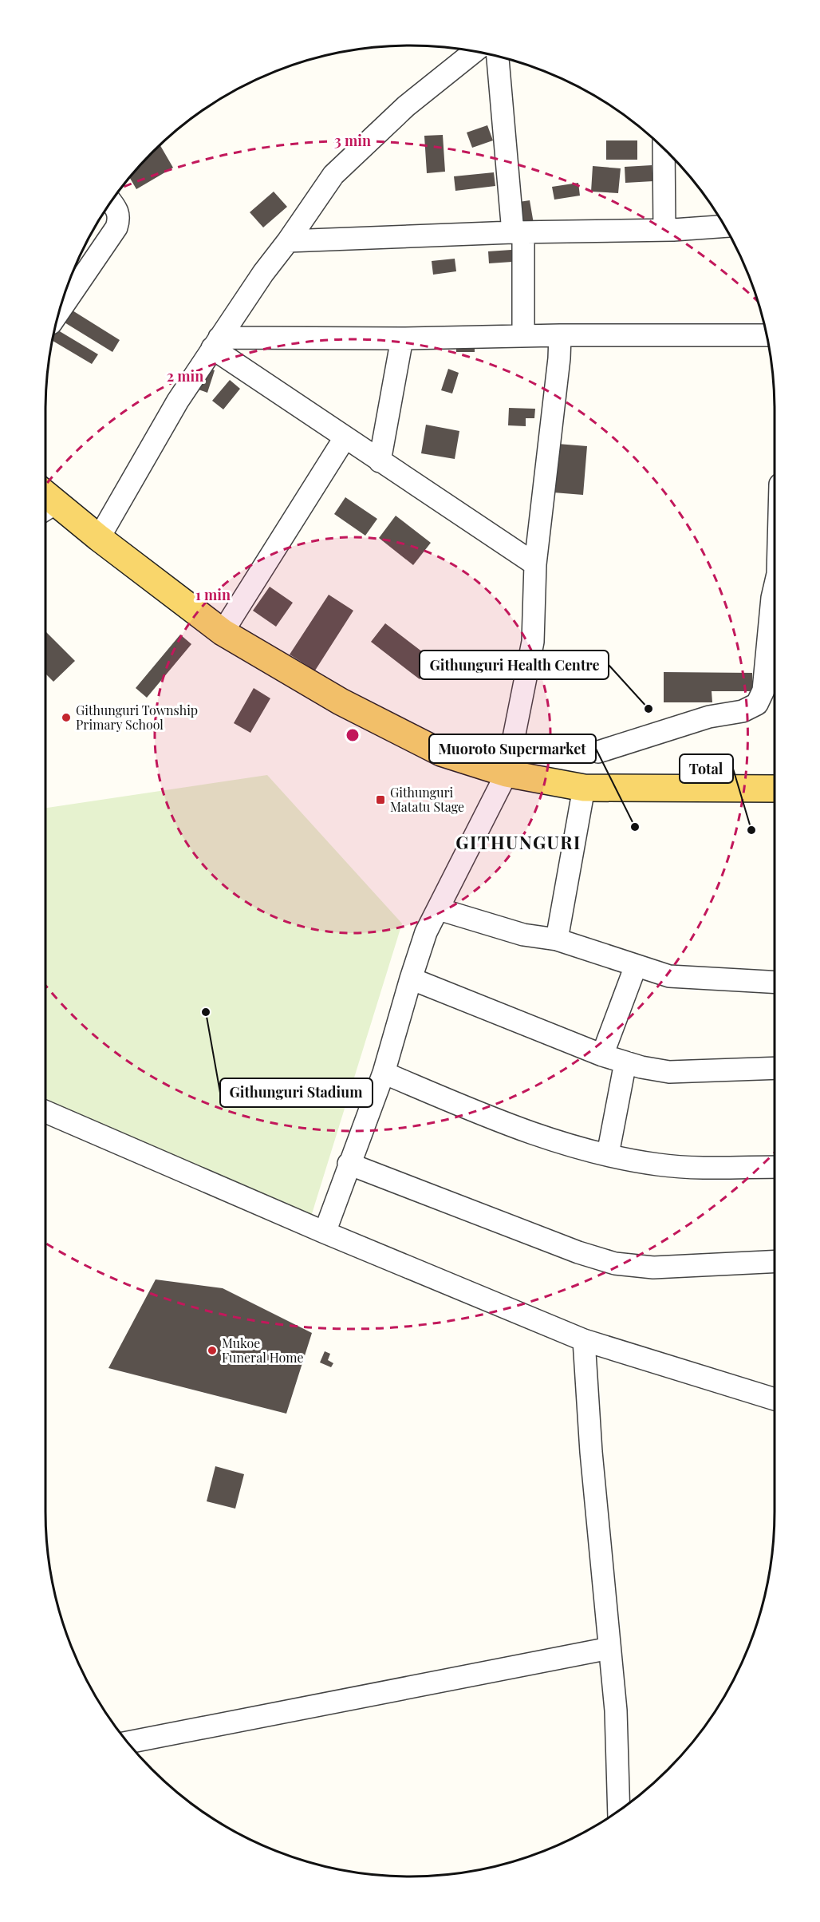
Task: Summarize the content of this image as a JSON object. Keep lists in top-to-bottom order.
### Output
{
  "districts": ["GITHUNGURI"],
  "places": {
    "other": [
      "Githunguri Health Centre",
      "Githunguri Township Primary School",
      "Muoroto Supermarket",
      "Total",
      "Githunguri Stadium",
      "Mukoe Funeral Home"
    ],
    "transit": ["Githunguri Matatu Stage"]
  },
  "rings": ["3 min", "2 min", "1 min"]
}
